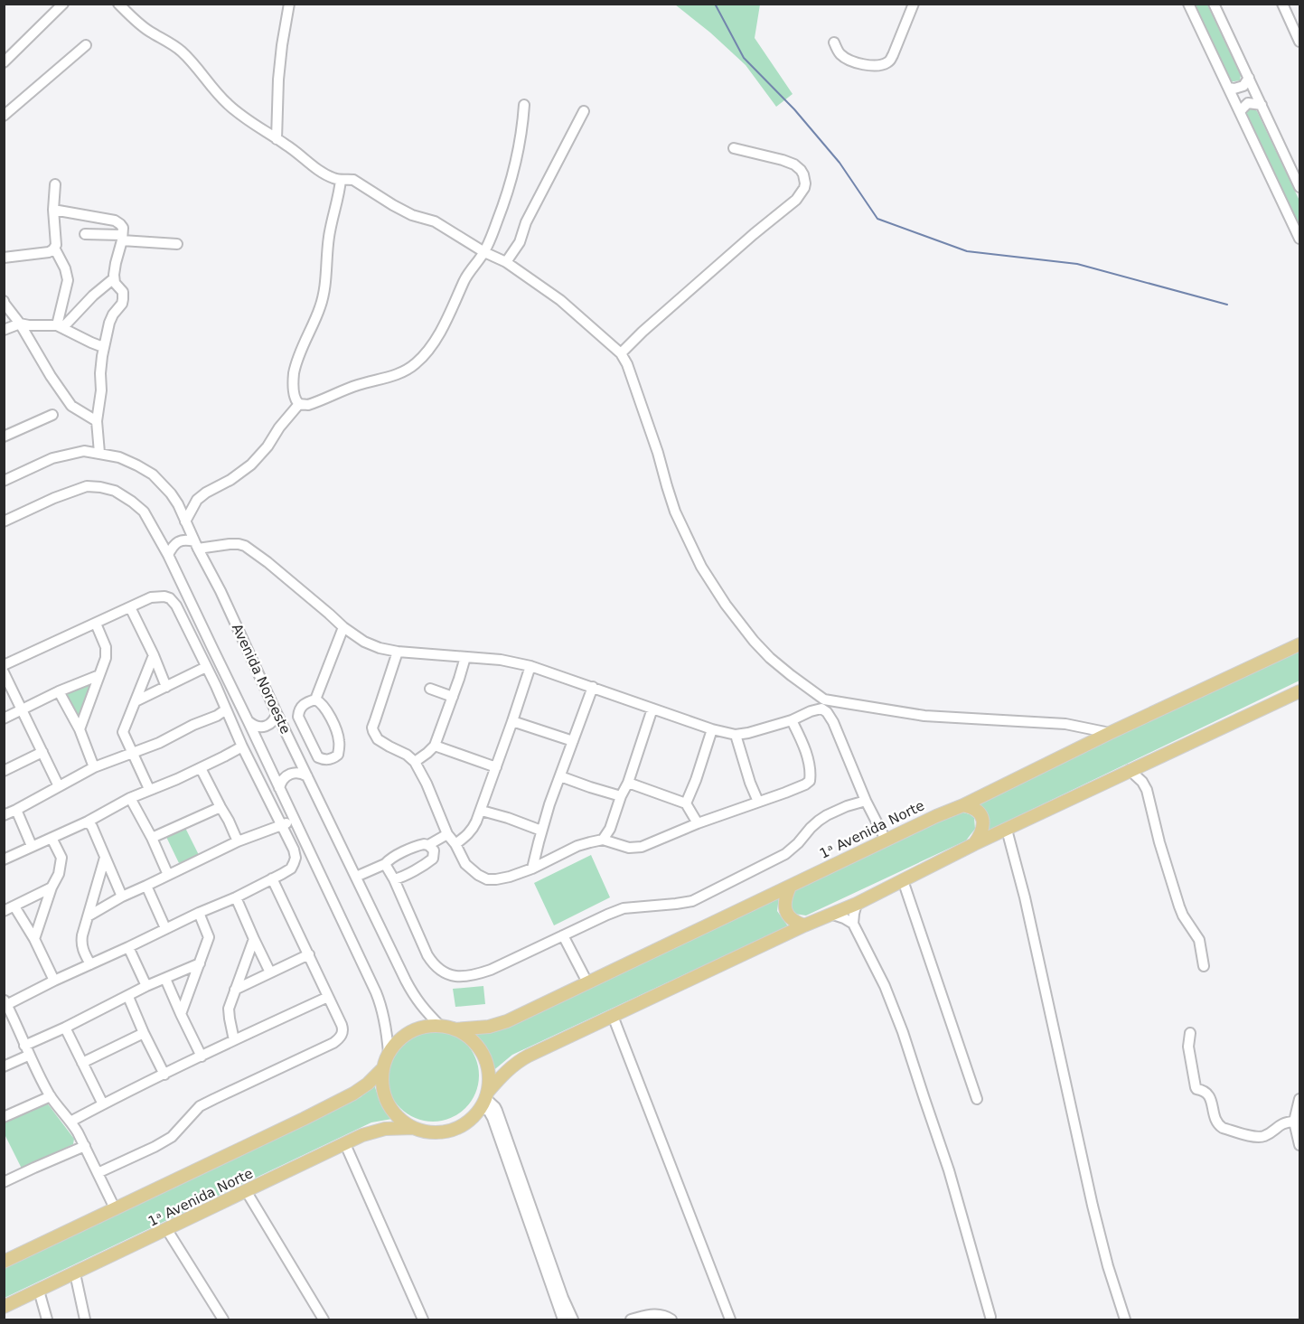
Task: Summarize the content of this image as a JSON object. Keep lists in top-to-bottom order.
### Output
{
  "streets": {
    "main road": ["1ᵃ Avenida Norte"],
    "street": ["Avenida Noroeste"]
  },
  "crossings": [
    ["Avenida Noroeste", "1ᵃ Avenida Norte"]
  ]
}
